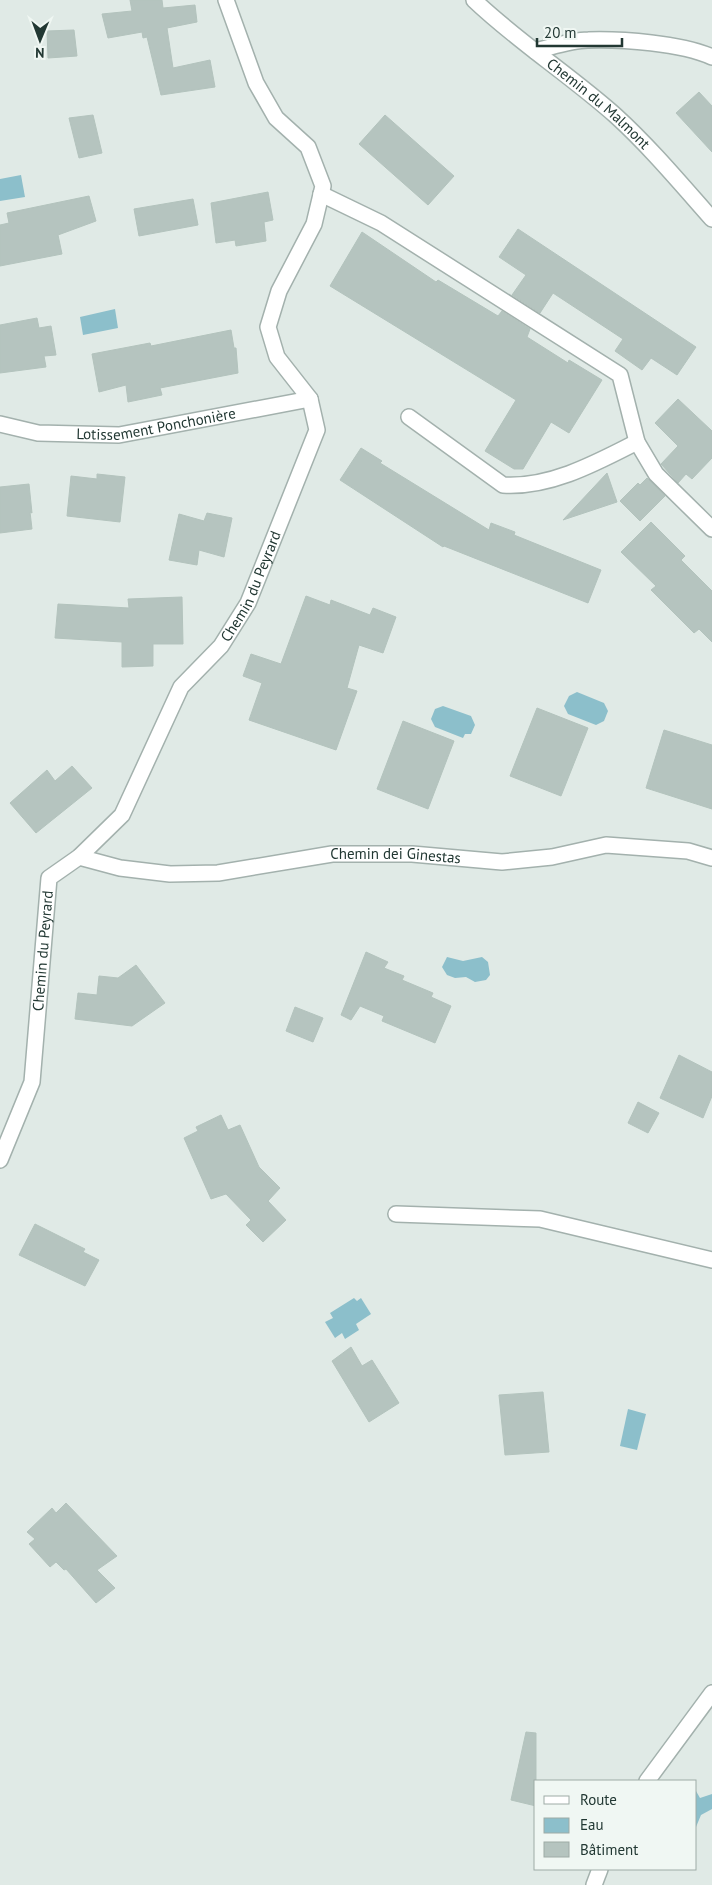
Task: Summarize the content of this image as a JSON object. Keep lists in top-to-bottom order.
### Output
{
  "streets": {
    "street": [
      "Chemin du Malmont",
      "Lotissement Ponchonière",
      "Chemin du Peyrard",
      "Chemin dei Ginestas"
    ]
  },
  "crossings": [
    ["Lotissement Ponchonière", "Chemin du Peyrard"],
    ["Chemin du Peyrard", "Chemin dei Ginestas"]
  ],
  "legend": ["Route", "Eau", "Bâtiment"],
  "scale_bar": "20 m",
  "north": "bottom"
}
